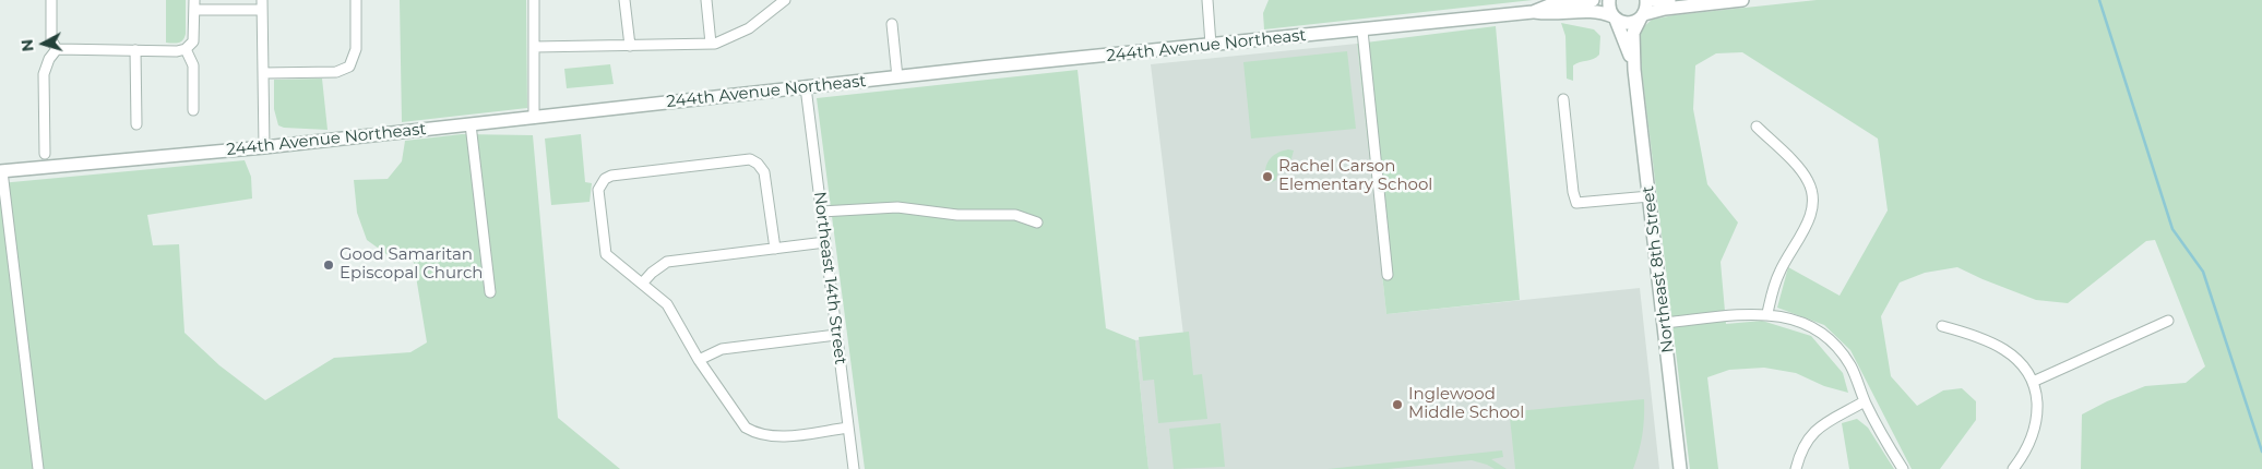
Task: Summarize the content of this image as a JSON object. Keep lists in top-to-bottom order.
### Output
{
  "streets": {
    "street": ["244th Avenue Northeast", "Northeast 8th Street", "Northeast 14th Street"]
  },
  "crossings": [
    ["244th Avenue Northeast", "Northeast 8th Street"],
    ["244th Avenue Northeast", "Northeast 14th Street"]
  ],
  "places": ["Rachel Carson Elementary School", "Good Samaritan Episcopal Church", "Inglewood Middle School"],
  "north": "left"
}
